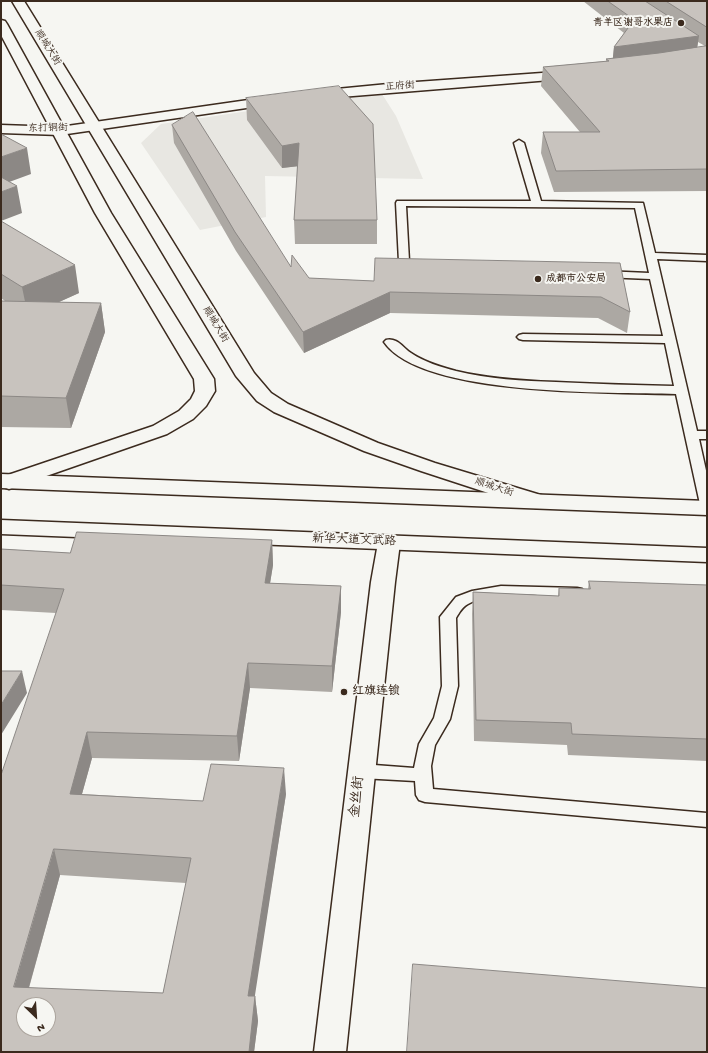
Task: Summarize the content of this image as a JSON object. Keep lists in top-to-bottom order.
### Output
{
  "streets": {
    "main road": [
      "顺城大街",
      "正府街",
      "东打铜街",
      "新华大道文武路",
      "金丝街"
    ]
  },
  "crossings": [
    ["顺城大街", "东打铜街"],
    ["新华大道文武路", "金丝街"]
  ],
  "places": ["青羊区谢哥水果店", "成都市公安局", "红旗连锁"],
  "north": "bottom right"
}
